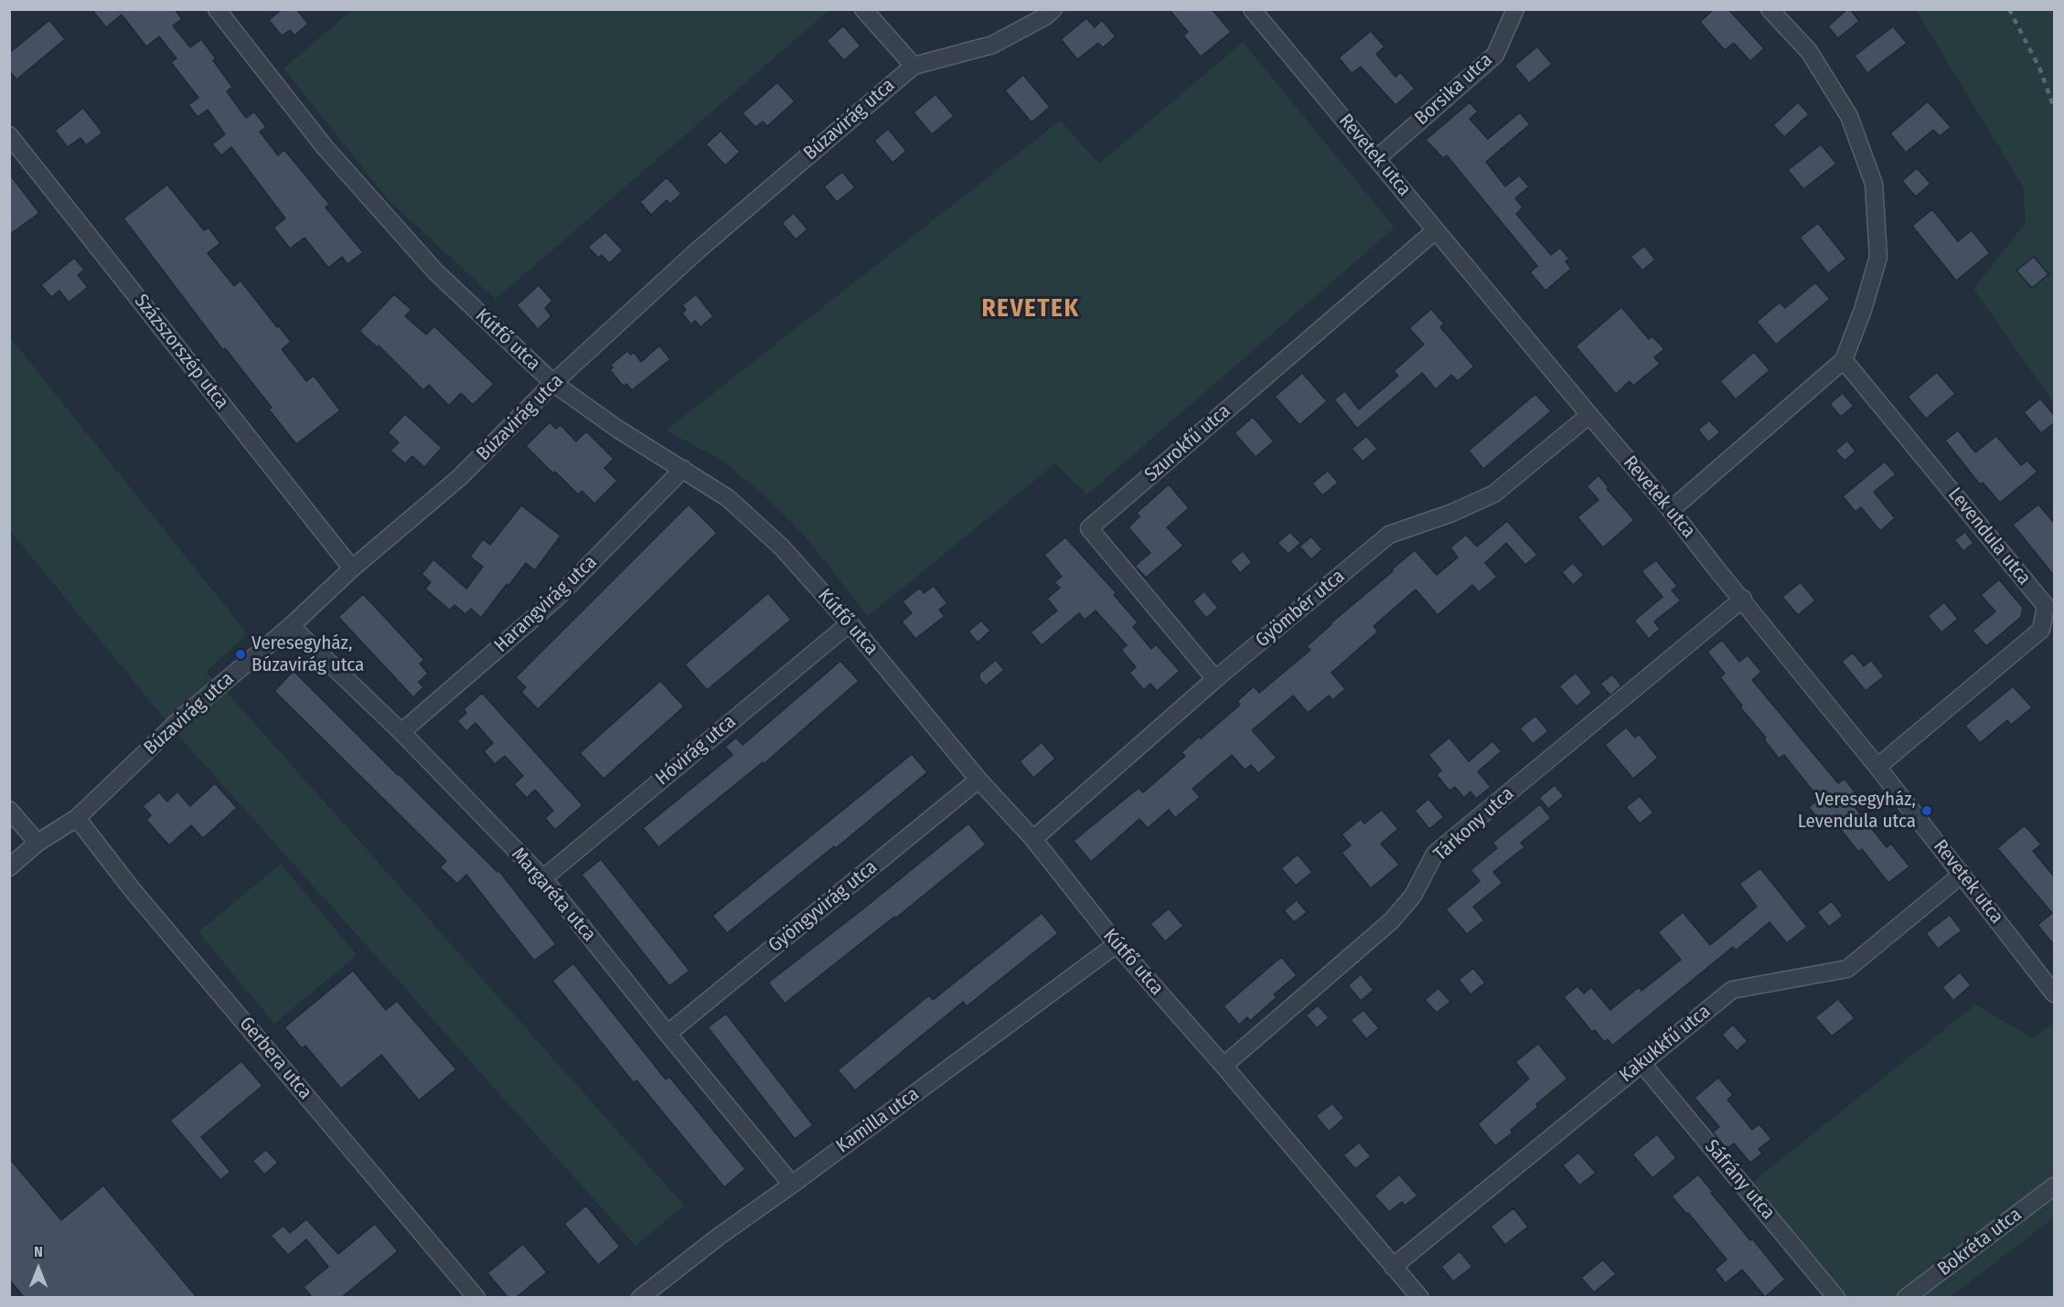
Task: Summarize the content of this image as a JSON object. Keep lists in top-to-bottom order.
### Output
{
  "streets": {
    "street": [
      "Borsika utca",
      "Búzavirág utca",
      "Revetek utca",
      "Kútfő utca",
      "Százszorszép utca",
      "Szurokfű utca",
      "Levendula utca",
      "Harangvirág utca",
      "Gyömbér utca",
      "Hóvirág utca",
      "Tárkony utca",
      "Margaréta utca",
      "Gyöngyvirág utca",
      "Kakukkfű utca",
      "Gerbera utca",
      "Kamilla utca",
      "Sáfrány utca",
      "Bokréta utca"
    ]
  },
  "crossings": [
    ["Borsika utca", "Revetek utca"],
    ["Búzavirág utca", "Kútfő utca"],
    ["Búzavirág utca", "Százszorszép utca"],
    ["Búzavirág utca", "Margaréta utca"],
    ["Búzavirág utca", "Gerbera utca"],
    ["Revetek utca", "Szurokfű utca"],
    ["Revetek utca", "Levendula utca"],
    ["Revetek utca", "Gyömbér utca"],
    ["Revetek utca", "Tárkony utca"],
    ["Revetek utca", "Kakukkfű utca"],
    ["Kútfő utca", "Harangvirág utca"],
    ["Kútfő utca", "Gyömbér utca"],
    ["Kútfő utca", "Hóvirág utca"],
    ["Kútfő utca", "Tárkony utca"],
    ["Kútfő utca", "Gyöngyvirág utca"],
    ["Kútfő utca", "Kakukkfű utca"],
    ["Kútfő utca", "Kamilla utca"],
    ["Szurokfű utca", "Gyömbér utca"],
    ["Harangvirág utca", "Margaréta utca"],
    ["Hóvirág utca", "Margaréta utca"],
    ["Margaréta utca", "Gyöngyvirág utca"],
    ["Margaréta utca", "Kamilla utca"],
    ["Kakukkfű utca", "Sáfrány utca"]
  ],
  "districts": ["REVETEK"],
  "places": ["Veresegyház, Búzavirág utca", "Veresegyház, Levendula utca"],
  "north": "top"
}
